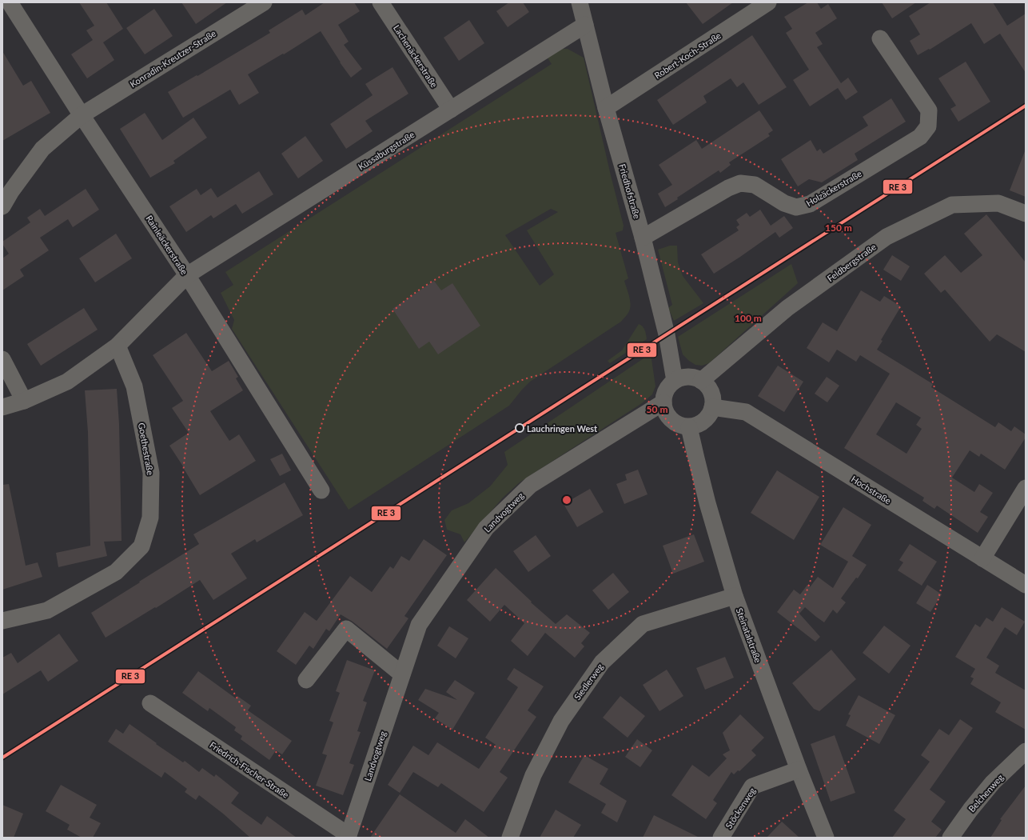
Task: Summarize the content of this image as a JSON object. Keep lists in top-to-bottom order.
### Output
{
  "streets": {
    "street": [
      "Robert-Koch-Straße",
      "Lachenäckerstraße",
      "Konradin-Kreutzer-Straße",
      "Küssaburgstraße",
      "Holzäckerstraße",
      "Friedhofstraße",
      "Rainleäckerstraße",
      "Feldbergstraße",
      "Goethestraße",
      "Hochstraße",
      "Landvogtweg",
      "Steinatalstraße",
      "Siedlerweg",
      "Friedrich-Fischer-Straße",
      "Belchenweg",
      "Stöckenweg"
    ]
  },
  "crossings": [
    ["Robert-Koch-Straße", "Friedhofstraße"],
    ["Lachenäckerstraße", "Küssaburgstraße"],
    ["Konradin-Kreutzer-Straße", "Rainleäckerstraße"],
    ["Küssaburgstraße", "Friedhofstraße"],
    ["Küssaburgstraße", "Rainleäckerstraße"],
    ["Küssaburgstraße", "Goethestraße"],
    ["Holzäckerstraße", "Friedhofstraße"],
    ["Friedhofstraße", "Feldbergstraße"],
    ["Friedhofstraße", "Hochstraße"],
    ["Friedhofstraße", "Landvogtweg"],
    ["Friedhofstraße", "Steinatalstraße"],
    ["Feldbergstraße", "Hochstraße"],
    ["Feldbergstraße", "Landvogtweg"],
    ["Feldbergstraße", "Steinatalstraße"],
    ["Hochstraße", "Landvogtweg"],
    ["Hochstraße", "Steinatalstraße"],
    ["Landvogtweg", "Steinatalstraße"],
    ["Landvogtweg", "Friedrich-Fischer-Straße"],
    ["Steinatalstraße", "Siedlerweg"],
    ["Steinatalstraße", "Stöckenweg"]
  ],
  "places": ["Lauchringen West"],
  "rings": ["150 m", "100 m", "50 m"]
}
